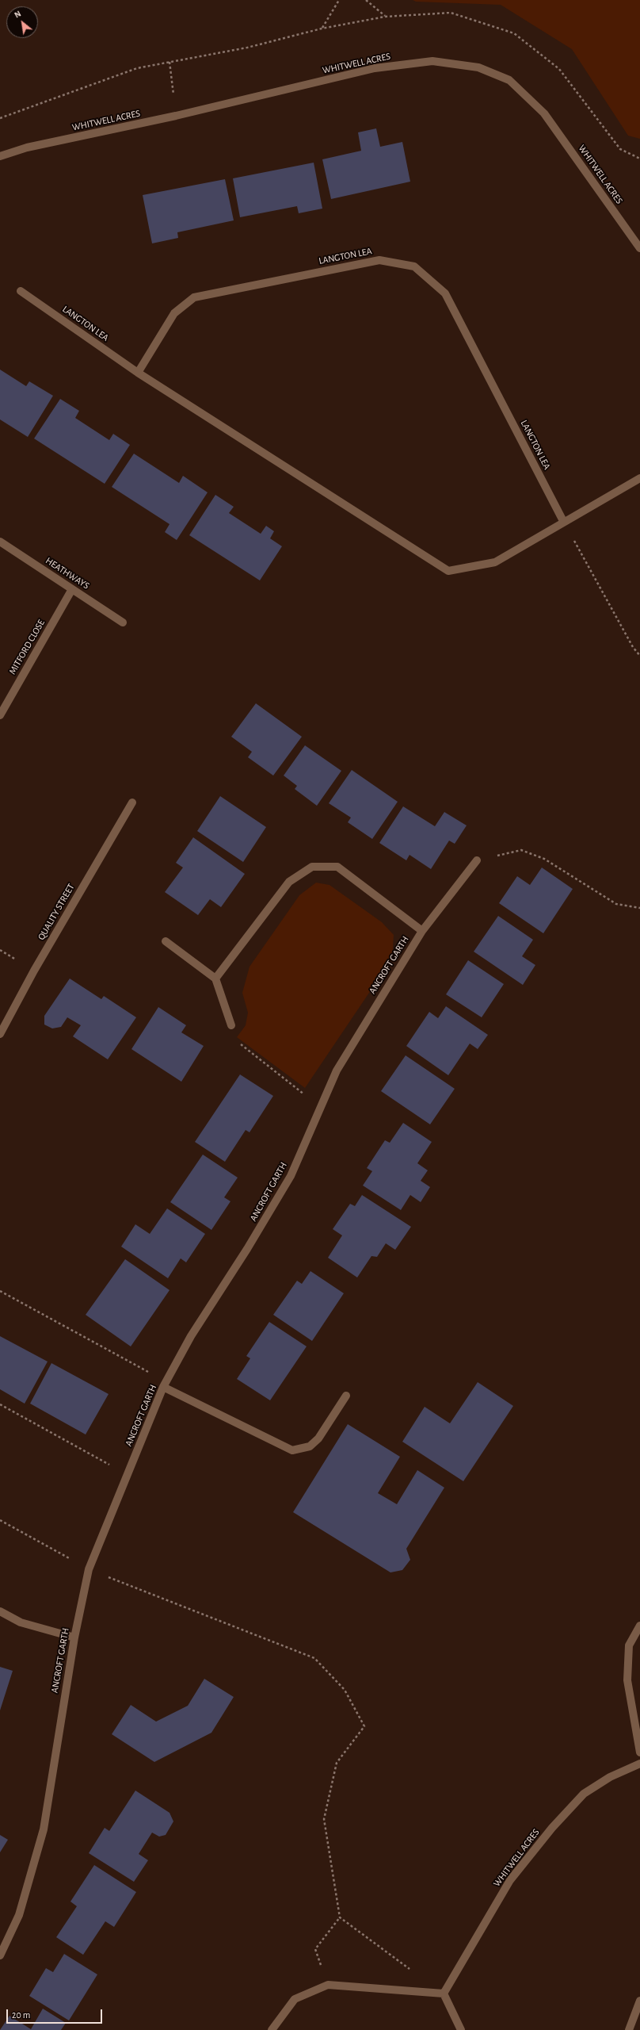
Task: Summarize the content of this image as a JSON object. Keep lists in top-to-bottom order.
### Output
{
  "streets": {
    "street": [
      "WHITWELL ACRES",
      "LANGTON LEA",
      "HEATHWAYS",
      "MITFORD CLOSE",
      "QUALITY STREET",
      "ANCROFT GARTH"
    ]
  },
  "crossings": [
    ["HEATHWAYS", "MITFORD CLOSE"]
  ],
  "scale_bar": "20 m",
  "north": "top left"
}
